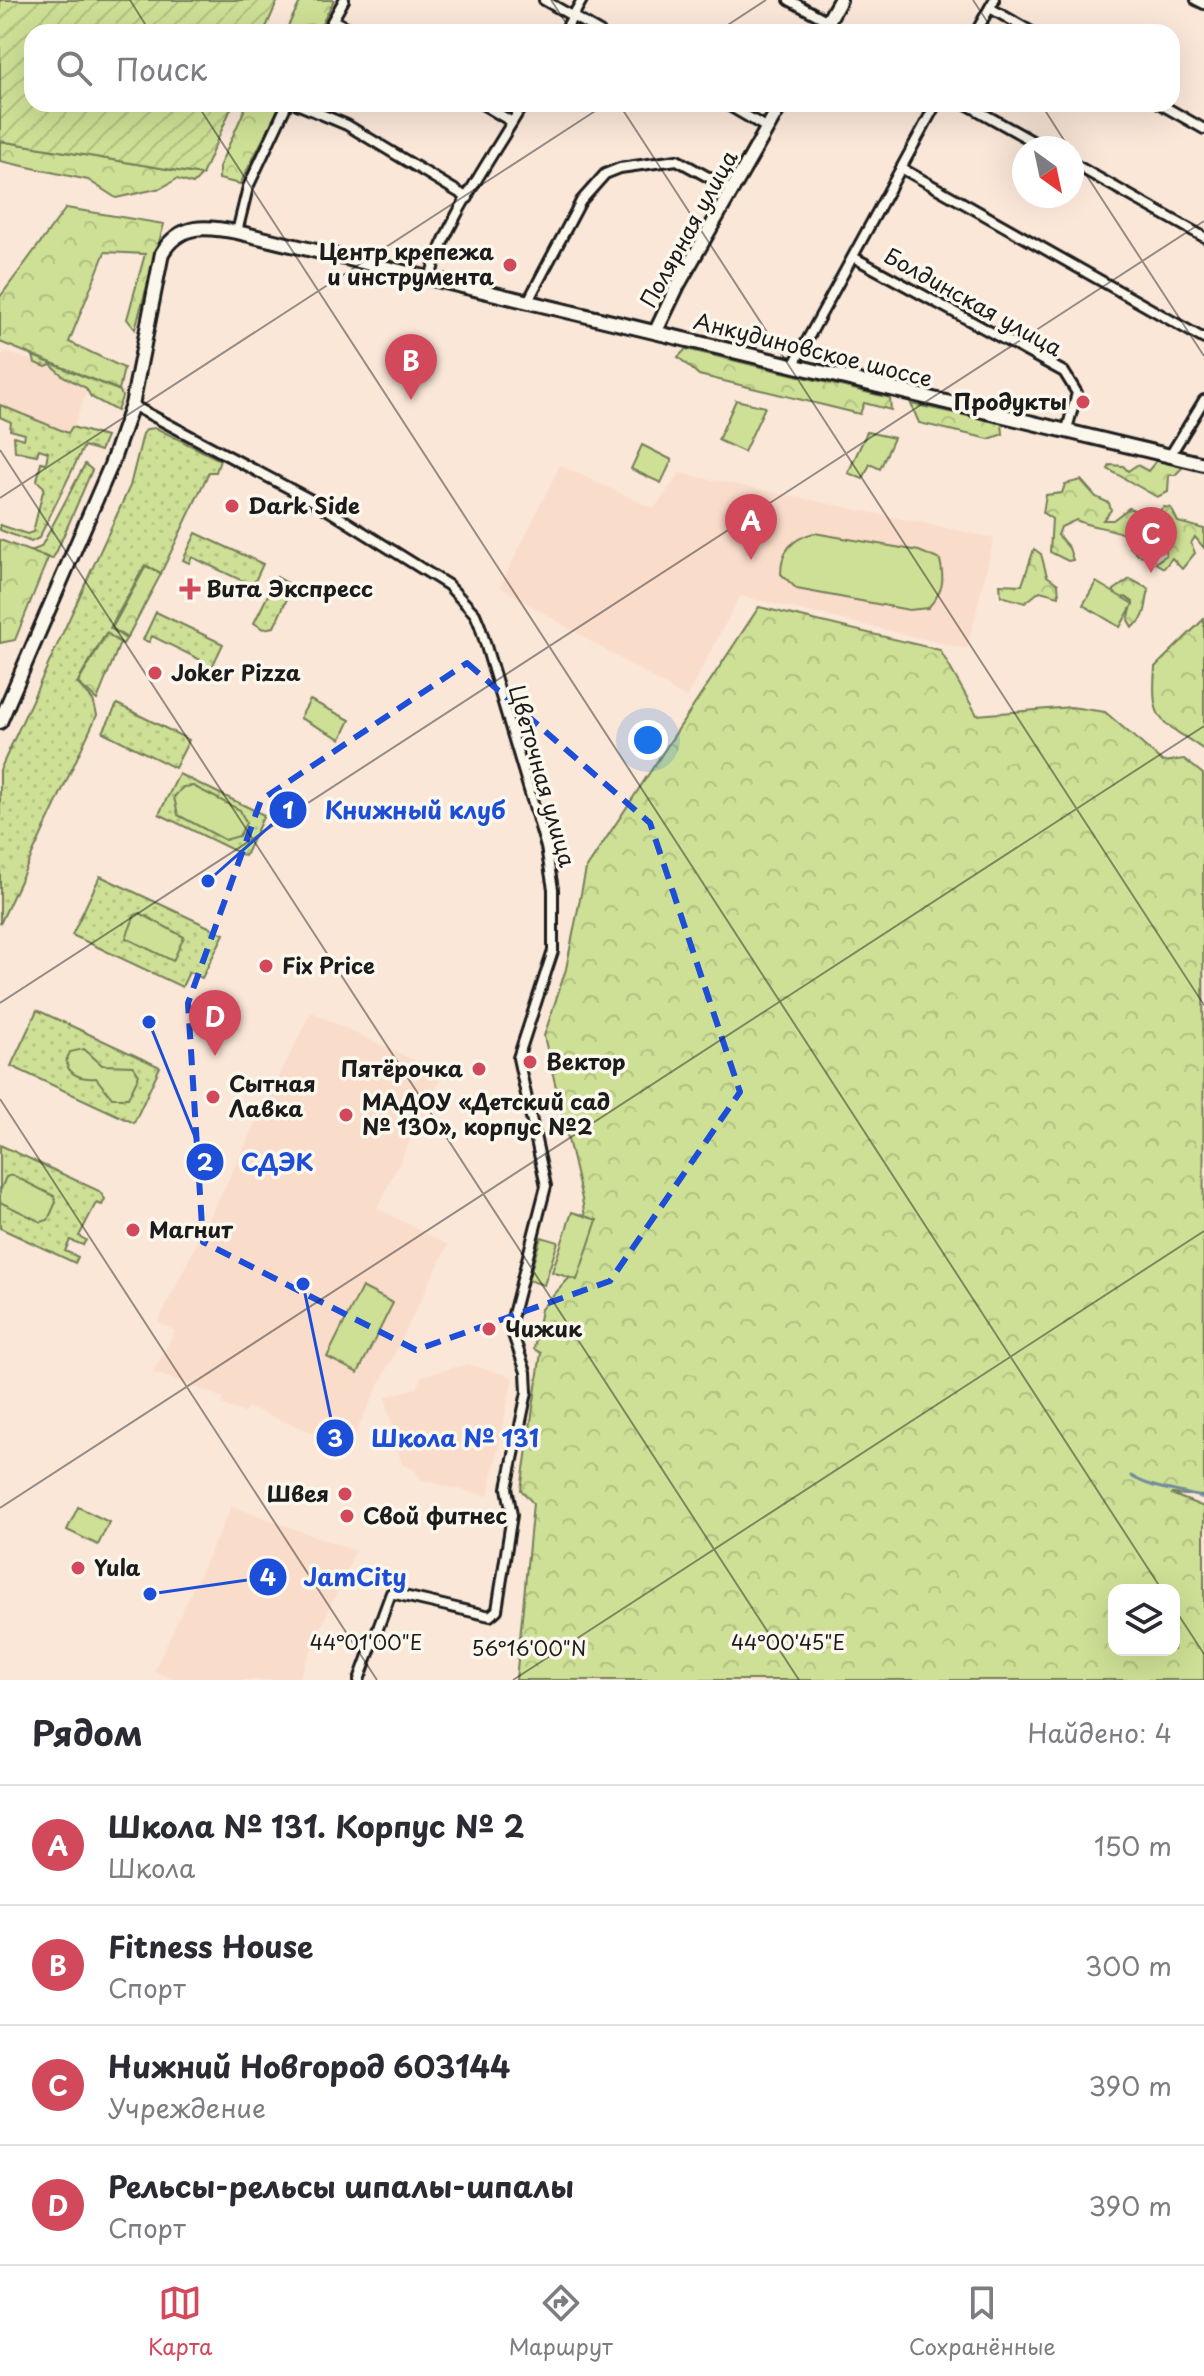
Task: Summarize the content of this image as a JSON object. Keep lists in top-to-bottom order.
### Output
{
  "streets": {
    "main road": ["Полярная улица", "Анкудиновское шоссе"],
    "street": ["Болдинская улица", "Цветочная улица"]
  },
  "crossings": [
    ["Полярная улица", "Анкудиновское шоссе"],
    ["Болдинская улица", "Анкудиновское шоссе"],
    ["Анкудиновское шоссе", "Цветочная улица"]
  ],
  "places": {
    "other": [
      "Центр крепежа и инструмента",
      "Продукты",
      "Dark Side",
      "Joker Pizza",
      "Книжный клуб",
      "Fix Price",
      "СДЭК",
      "Вектор",
      "Пятёрочка",
      "Сытная Лавка",
      "МАДОУ «Детский сад № 130», корпус №2",
      "Магнит",
      "Школа № 131",
      "Чижик",
      "Швея",
      "Свой фитнес",
      "Yula",
      "JamCity"
    ],
    "health": ["Вита Экспресс"]
  },
  "north": "bottom right",
  "page": {
    "search": "Поиск",
    "pins": [
      "B",
      "A",
      "C",
      "D"
    ],
    "heading": ["Рядом", "Найдено: 4"],
    "list": [
      {
        "mark": "A",
        "name": "Школа № 131. Корпус № 2",
        "note": "Школа",
        "value": "150 m"
      },
      {
        "mark": "B",
        "name": "Fitness House",
        "note": "Спорт",
        "value": "300 m"
      },
      {
        "mark": "C",
        "name": "Нижний Новгород 603144",
        "note": "Учреждение",
        "value": "390 m"
      },
      {
        "mark": "D",
        "name": "Рельсы-рельсы шпалы-шпалы",
        "note": "Спорт",
        "value": "390 m"
      }
    ],
    "nav": ["Карта", "Маршрут", "Сохранённые"]
  },
  "coordinates": ["44°01'00\"E", "44°00'45\"E", "56°16'00\"N"]
}
